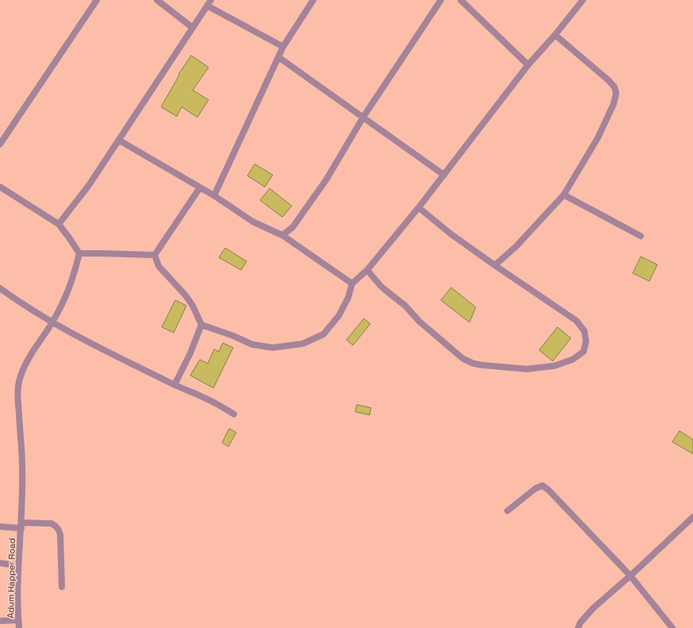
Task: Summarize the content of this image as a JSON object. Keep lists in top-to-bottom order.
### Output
{
  "streets": {
    "street": ["Adum Happer Road"]
  }
}
